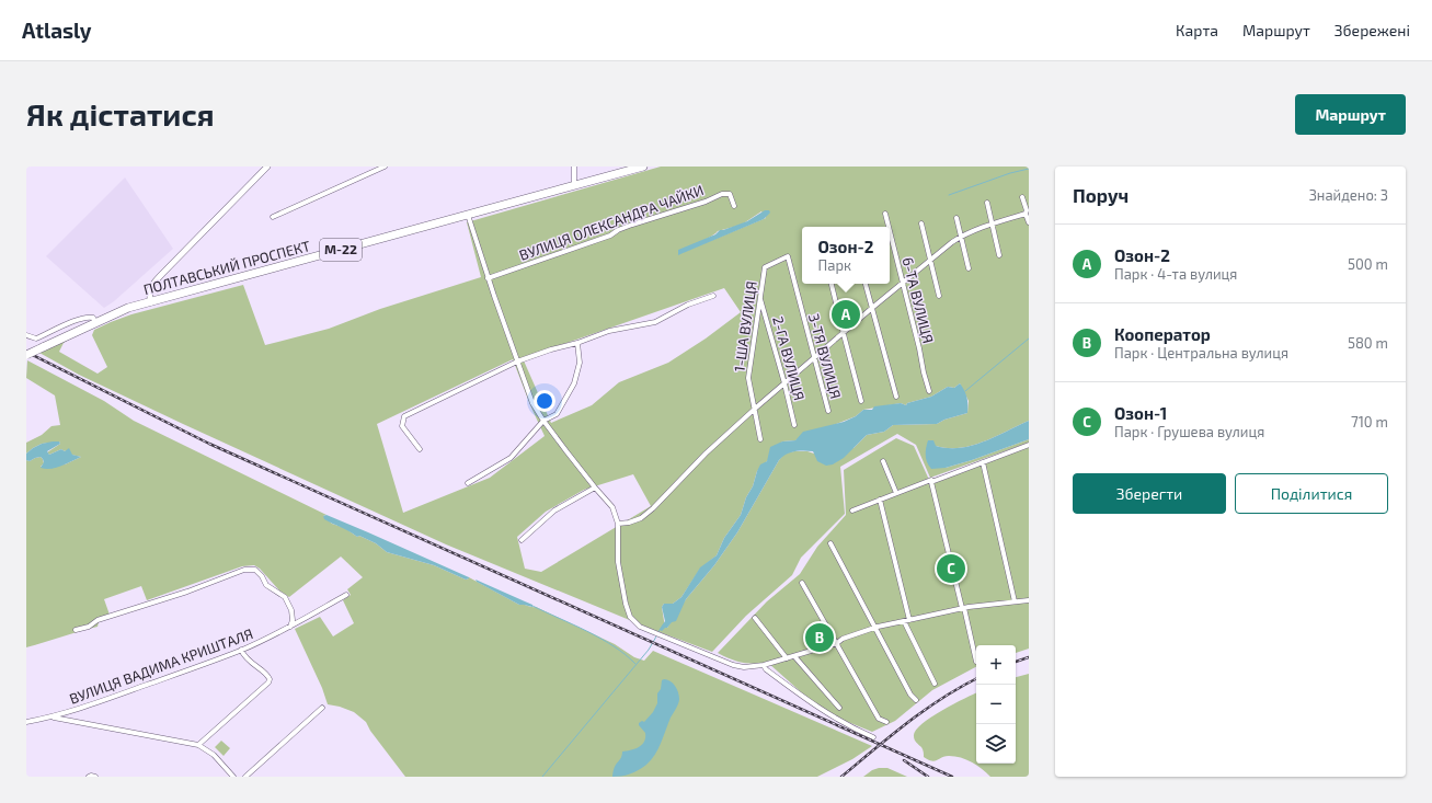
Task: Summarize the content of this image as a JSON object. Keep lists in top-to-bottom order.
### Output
{
  "streets": {
    "highway": ["М-22", "ПОЛТАВСЬКИЙ ПРОСПЕКТ"],
    "street": [
      "ВУЛИЦЯ ОЛЕКСАНДРА ЧАЙКИ",
      "6-ТА ВУЛИЦЯ",
      "1-ША ВУЛИЦЯ",
      "3-ТЯ ВУЛИЦЯ",
      "2-ГА ВУЛИЦЯ",
      "ВУЛИЦЯ ВАДИМА КРИШТАЛЯ"
    ]
  },
  "crossings": [
    ["1-ША ВУЛИЦЯ", "3-ТЯ ВУЛИЦЯ"],
    ["1-ША ВУЛИЦЯ", "2-ГА ВУЛИЦЯ"]
  ],
  "page": {
    "header": "Atlasly",
    "nav": ["Карта", "Маршрут", "Збережені"],
    "buttons": [
      "Маршрут",
      ["Зберегти", "Поділитися"]
    ],
    "title": "Як дістатися",
    "heading": ["Поруч", "Знайдено: 3"],
    "list": [
      {
        "mark": "A",
        "name": "Озон-2",
        "note": "Парк · 4-та вулиця",
        "value": "500 m"
      },
      {
        "mark": "B",
        "name": "Кооператор",
        "note": "Парк · Центральна вулиця",
        "value": "580 m"
      },
      {
        "mark": "C",
        "name": "Озон-1",
        "note": "Парк · Грушева вулиця",
        "value": "710 m"
      }
    ],
    "popup": ["Озон-2", "Парк"],
    "pins": ["A", "C", "B"],
    "map_buttons": ["+", "−"]
  }
}
